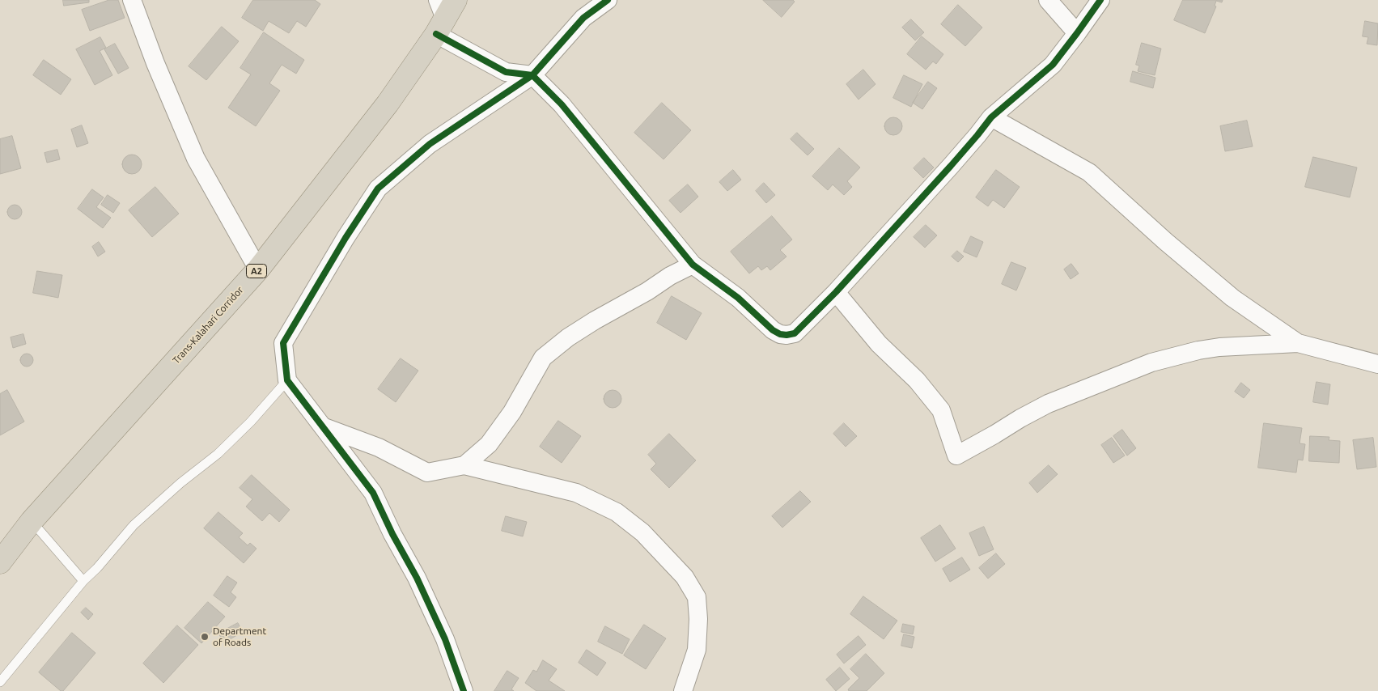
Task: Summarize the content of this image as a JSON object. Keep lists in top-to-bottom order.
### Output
{
  "streets": {
    "highway": ["A2", "Trans-Kalahari Corridor"]
  },
  "places": ["Department of Roads"]
}
